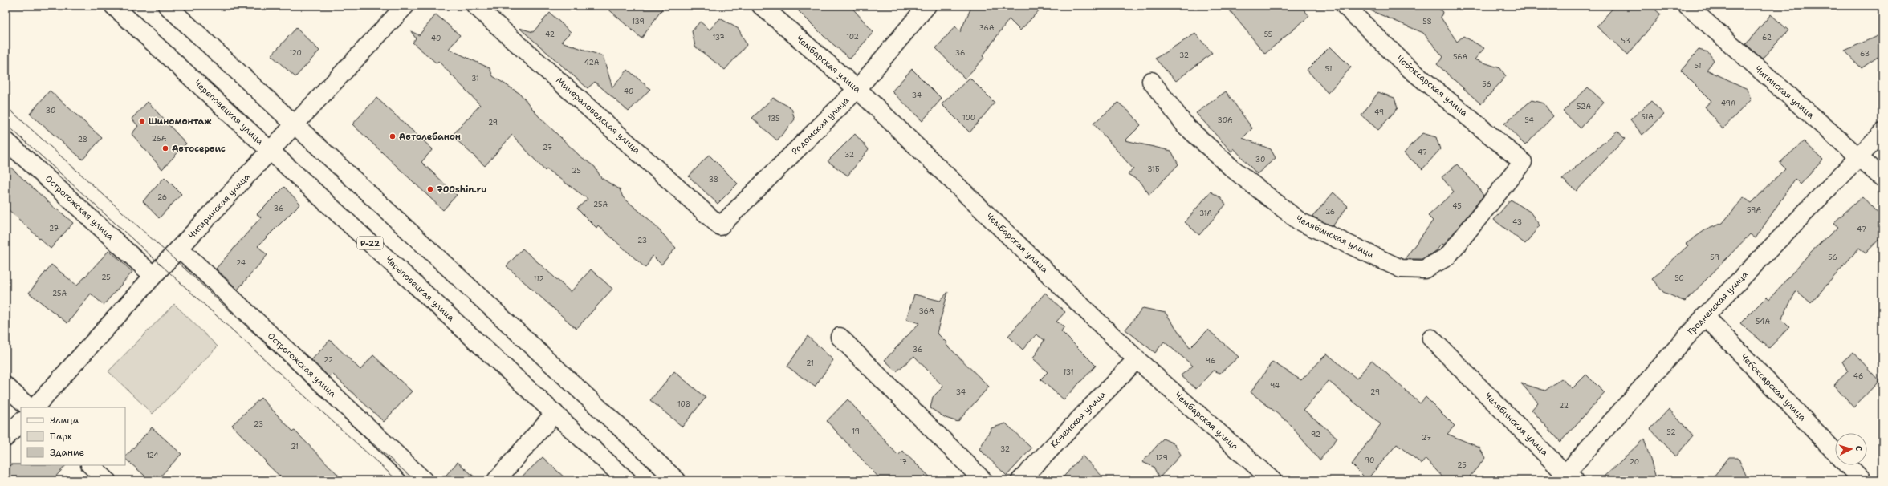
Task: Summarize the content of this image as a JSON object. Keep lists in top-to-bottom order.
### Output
{
  "streets": {
    "main road": [
      "Чембарская улица",
      "Чебоксарская улица",
      "Читинская улица",
      "Череповецкая улица",
      "Минераловодская улица",
      "Радомская улица",
      "Чигиринская улица",
      "Острогожская улица",
      "Челябинская улица",
      "Р-22",
      "Гродненская улица",
      "Ковенская улица"
    ]
  },
  "crossings": [
    ["Чембарская улица", "Радомская улица"],
    ["Чембарская улица", "Ковенская улица"],
    ["Чебоксарская улица", "Челябинская улица"],
    ["Чебоксарская улица", "Гродненская улица"],
    ["Читинская улица", "Гродненская улица"],
    ["Череповецкая улица", "Чигиринская улица"],
    ["Минераловодская улица", "Радомская улица"],
    ["Чигиринская улица", "Острогожская улица"],
    ["Челябинская улица", "Гродненская улица"]
  ],
  "places": [
    "Шиномонтаж",
    "Автолебанон",
    "Автосервис",
    "700shin.ru"
  ],
  "house_numbers": [
    "139",
    "58",
    "36А",
    "42",
    "55",
    "102",
    "137",
    "62",
    "40",
    "53",
    "120",
    "36",
    "63",
    "32",
    "56А",
    "42А",
    "51",
    "51",
    "31",
    "56",
    "40",
    "34",
    "49А",
    "52А",
    "30",
    "49",
    "51А",
    "100",
    "135",
    "30А",
    "54",
    "29",
    "26А",
    "28",
    "27",
    "47",
    "32",
    "30",
    "31Б",
    "25",
    "38",
    "26",
    "25А",
    "45",
    "36",
    "59А",
    "26",
    "31А",
    "43",
    "27",
    "47",
    "23",
    "59",
    "56",
    "24",
    "25",
    "50",
    "112",
    "25А",
    "36А",
    "54А",
    "36",
    "22",
    "96",
    "21",
    "131",
    "46",
    "94",
    "34",
    "29",
    "108",
    "22",
    "23",
    "19",
    "52",
    "92",
    "27",
    "21",
    "32",
    "124",
    "129",
    "90",
    "17",
    "20",
    "25"
  ],
  "legend": ["Улица", "Парк", "Здание"],
  "north": "right"
}
